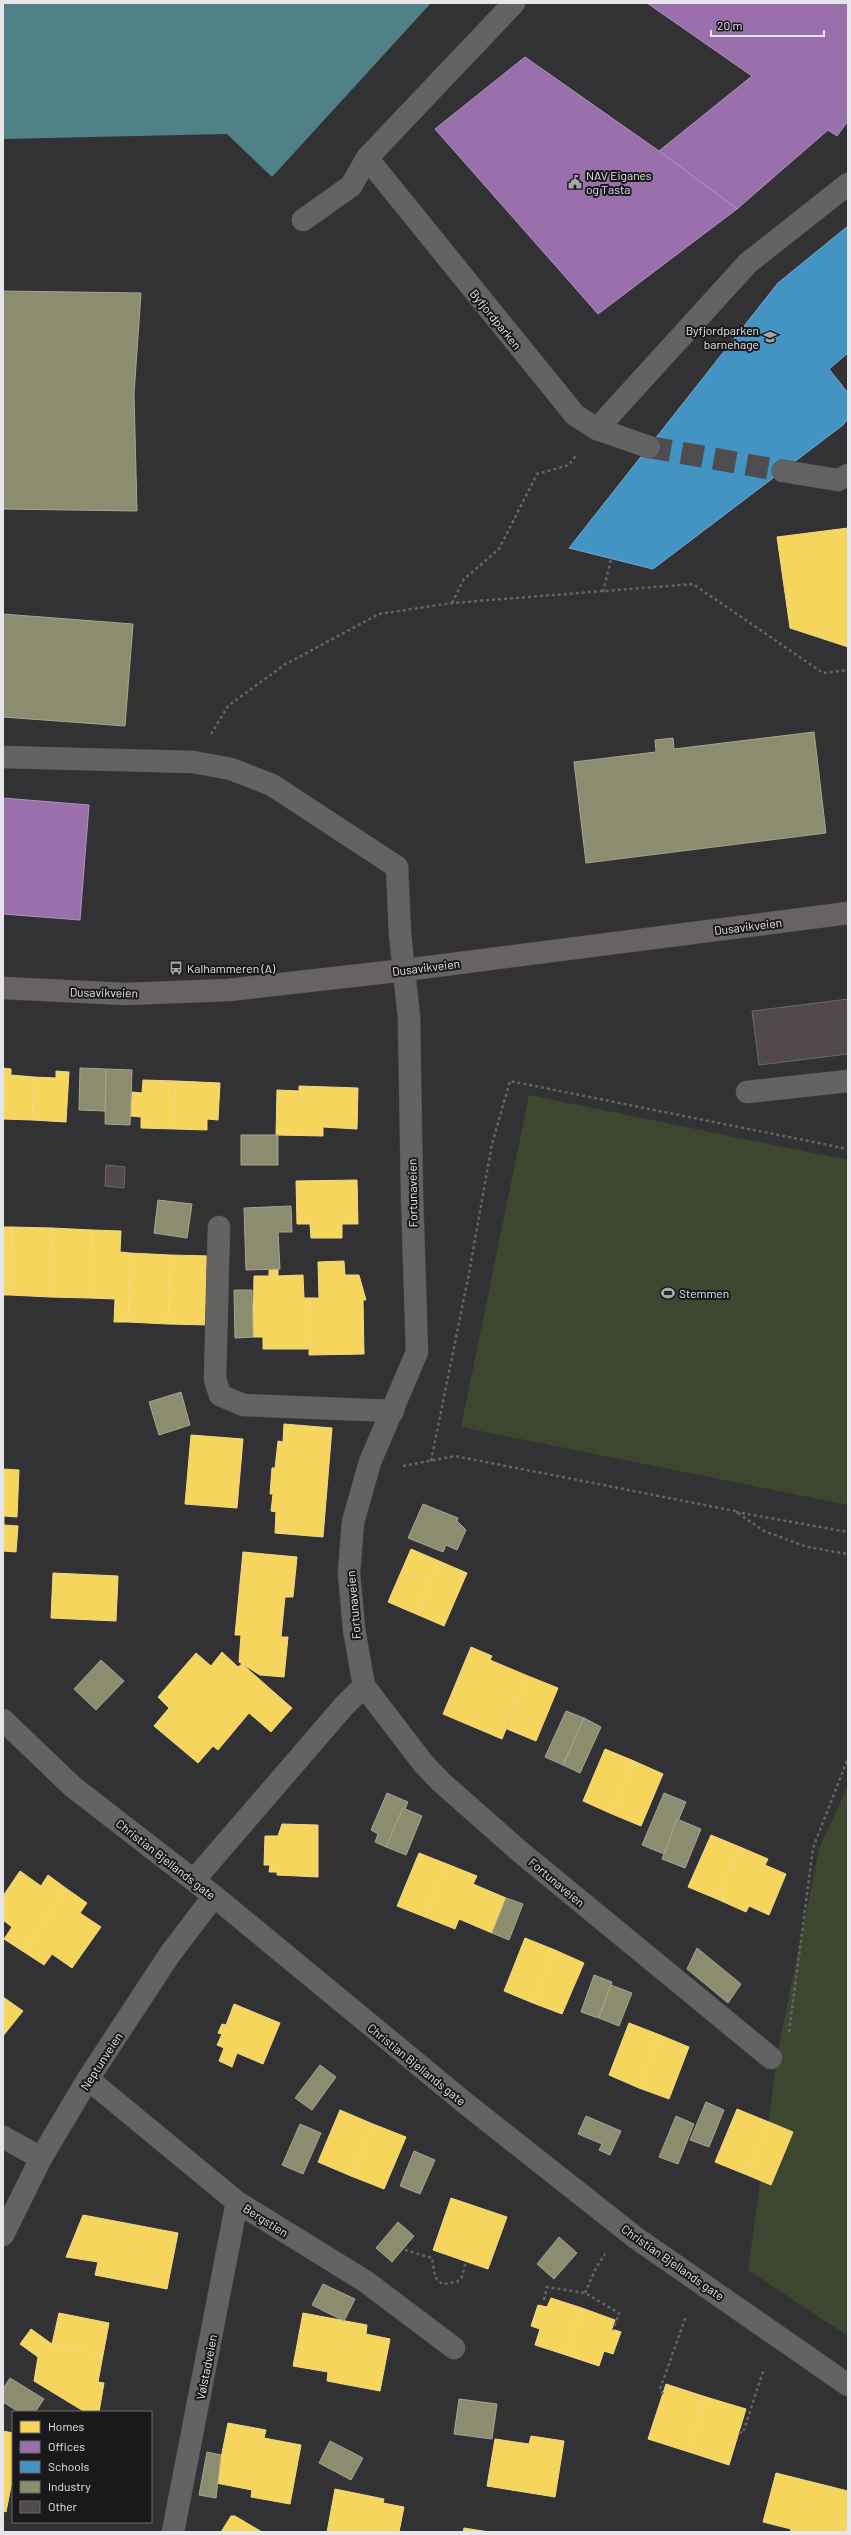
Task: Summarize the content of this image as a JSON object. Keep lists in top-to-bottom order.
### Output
{
  "streets": {
    "main road": ["Dusavikveien"],
    "street": [
      "Byfjordparken",
      "Fortunaveien",
      "Christian Bjellands gate",
      "Neptunveien",
      "Bergstien",
      "Vølstadveien"
    ]
  },
  "crossings": [
    ["Dusavikveien", "Fortunaveien"],
    ["Christian Bjellands gate", "Neptunveien"],
    ["Neptunveien", "Bergstien"],
    ["Bergstien", "Vølstadveien"]
  ],
  "places": {
    "public building": ["NAV Eiganes og Tasta"],
    "school or university": ["Byfjordparken barnehage"],
    "bus stop": ["Kalhammeren (A)"],
    "sports": ["Stemmen"]
  },
  "legend": [
    "Homes",
    "Offices",
    "Schools",
    "Industry",
    "Other"
  ],
  "scale_bar": "20 m"
}
